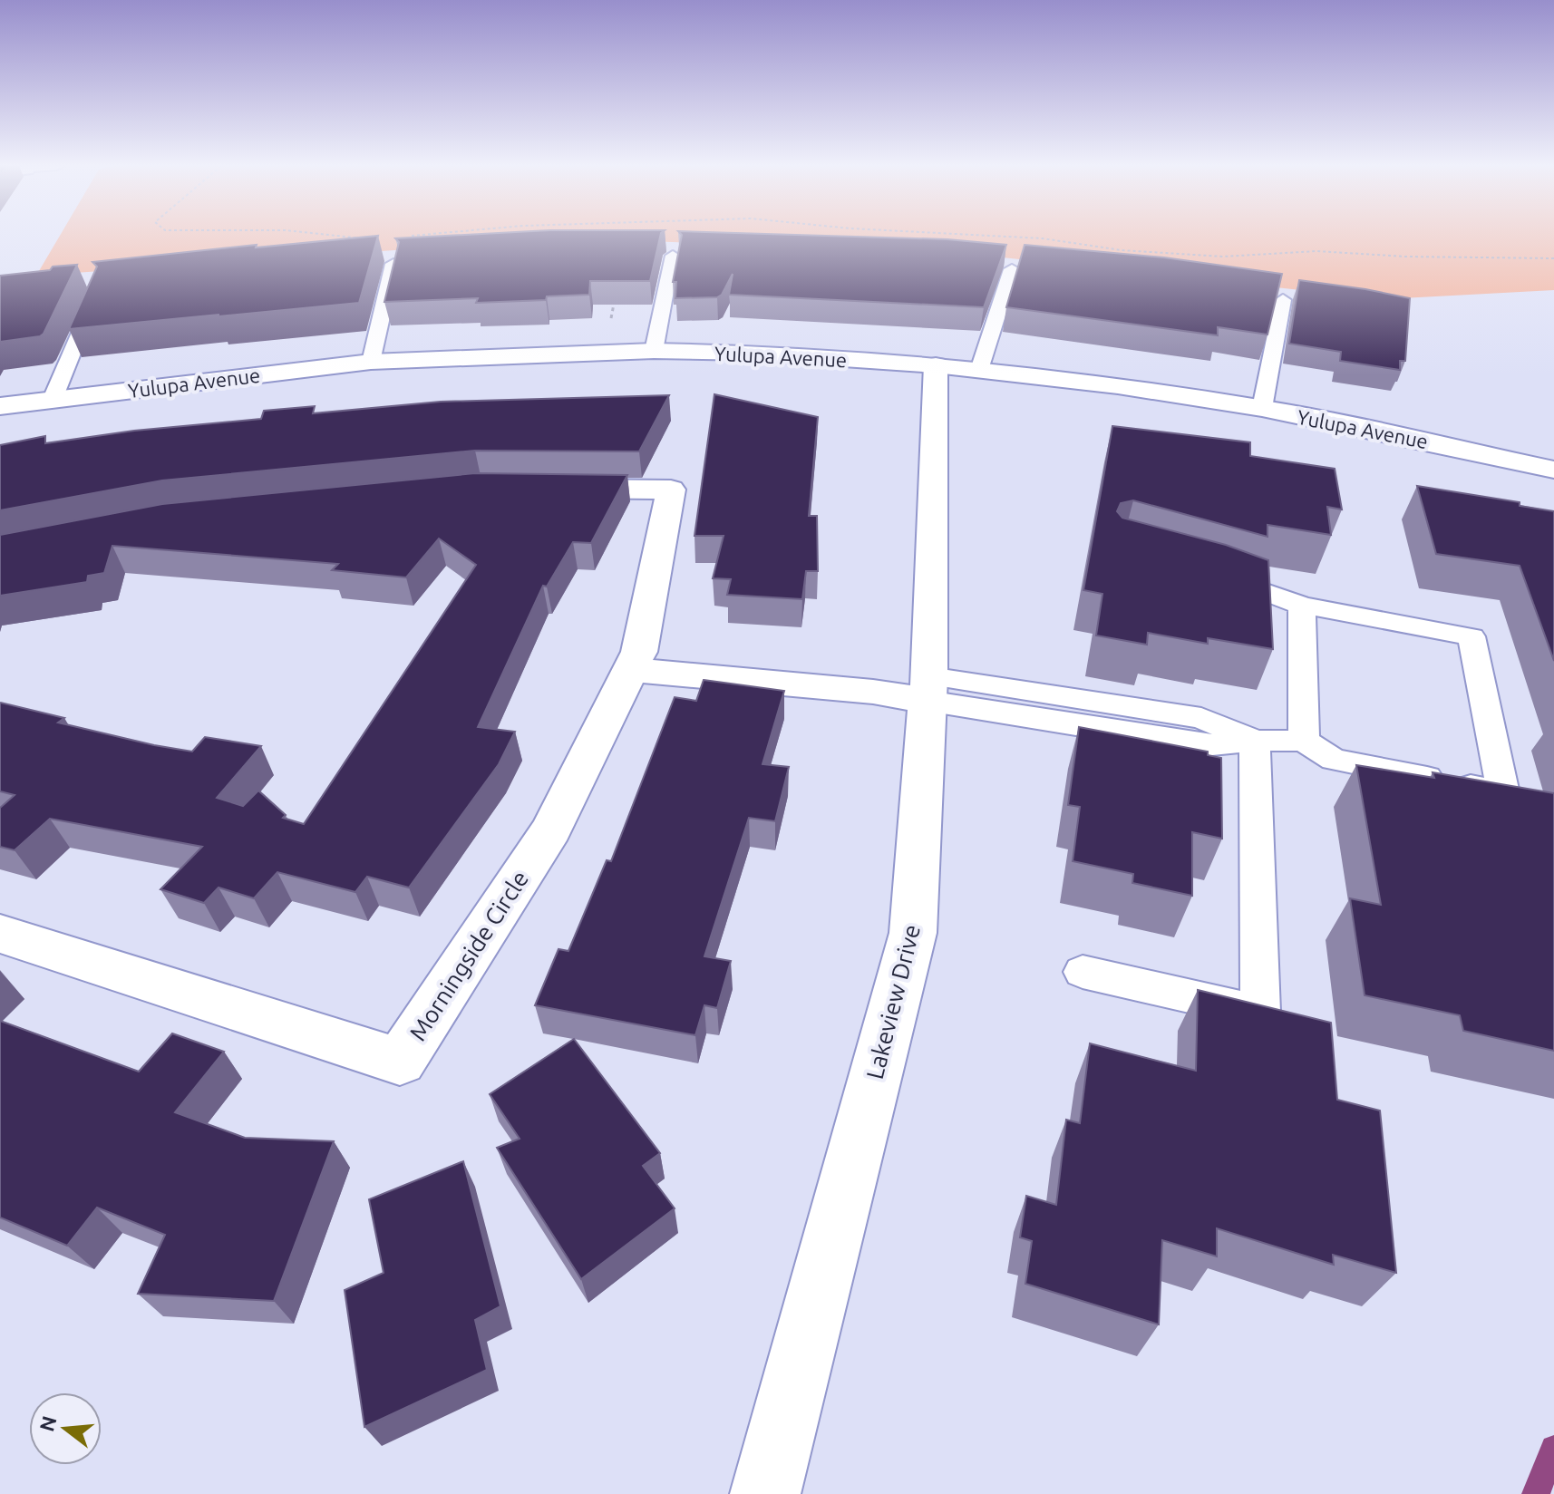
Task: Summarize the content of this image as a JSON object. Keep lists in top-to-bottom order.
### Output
{
  "streets": {
    "street": ["Yulupa Avenue", "Morningside Circle", "Lakeview Drive"]
  },
  "crossings": [
    ["Yulupa Avenue", "Lakeview Drive"]
  ],
  "north": "left"
}
